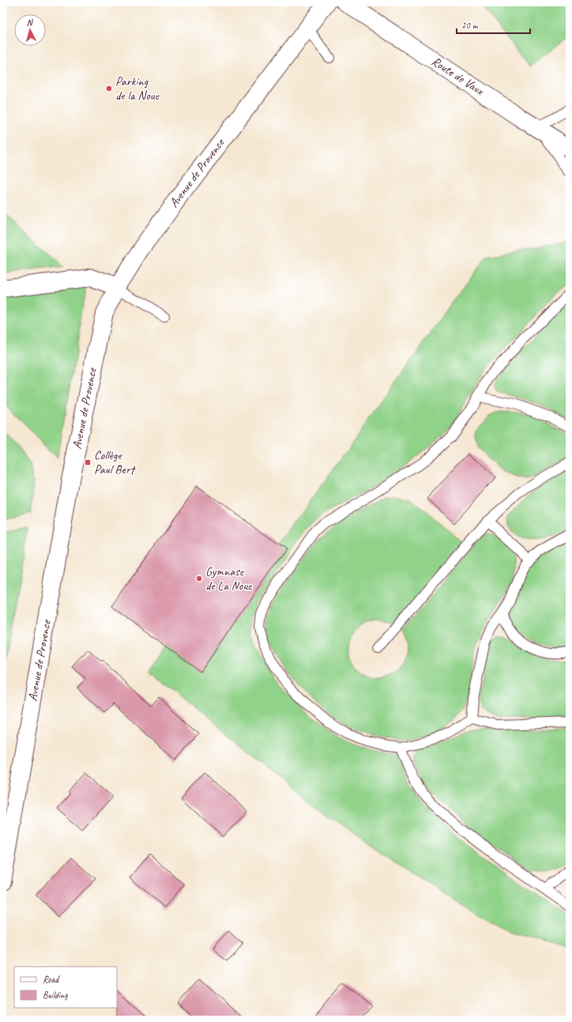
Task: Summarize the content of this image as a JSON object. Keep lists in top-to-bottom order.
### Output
{
  "streets": {
    "street": ["Route de Vaux", "Avenue de Provence"]
  },
  "places": {
    "other": ["Parking de la Noue", "Gymnase de La Noue"],
    "transit": ["Collège Paul Bert"]
  },
  "legend": ["Road", "Building"],
  "scale_bar": "20 m",
  "north": "top"
}
